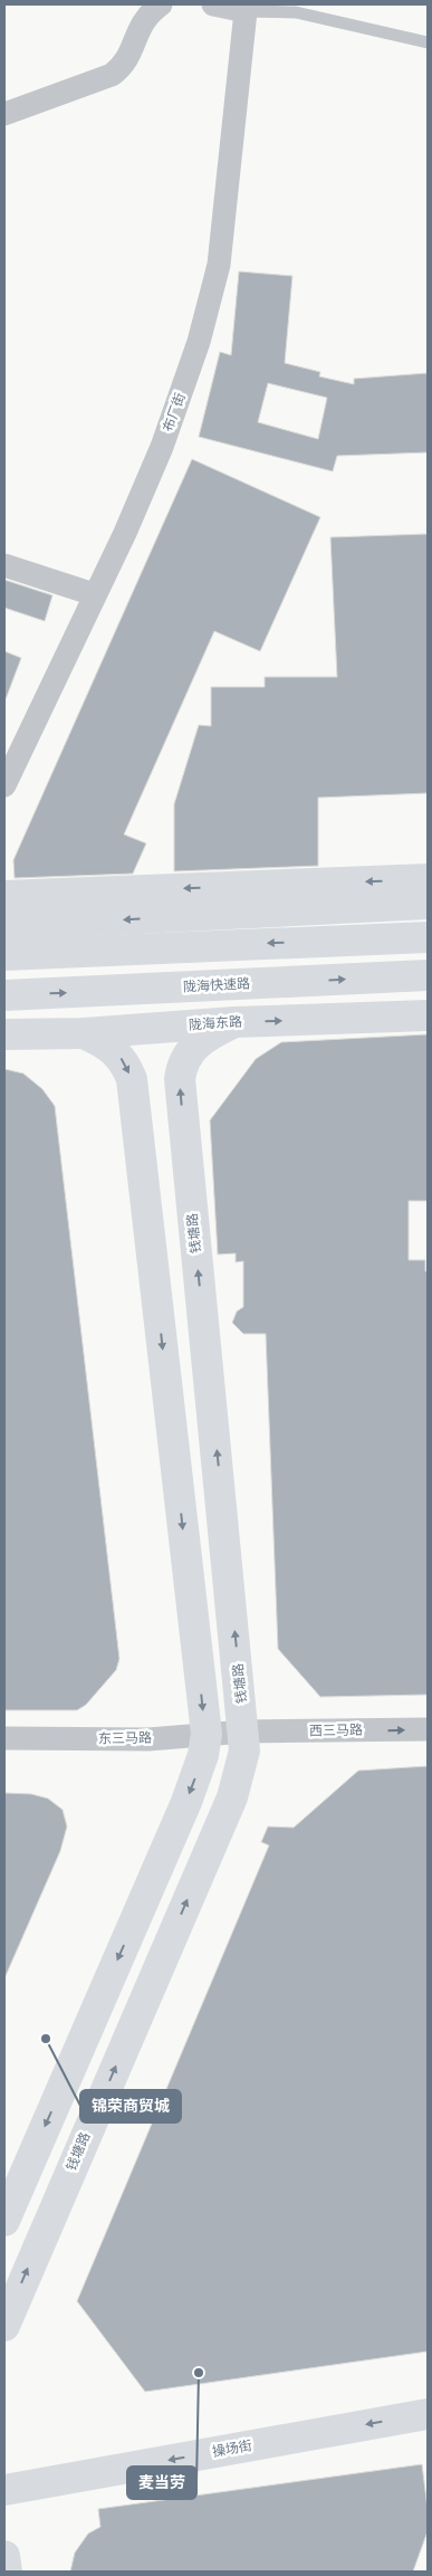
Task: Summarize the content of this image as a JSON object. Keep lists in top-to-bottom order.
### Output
{
  "streets": {
    "main road": [
      "陇海快速路",
      "陇海东路",
      "钱塘路",
      "操场街"
    ],
    "street": ["布厂街", "西三马路", "东三马路"]
  },
  "crossings": [
    ["陇海东路", "钱塘路"],
    ["钱塘路", "西三马路"],
    ["钱塘路", "东三马路"],
    ["西三马路", "东三马路"]
  ],
  "one_way": ["西三马路", "操场街"],
  "places": ["锦荣商贸城", "麦当劳"]
}
